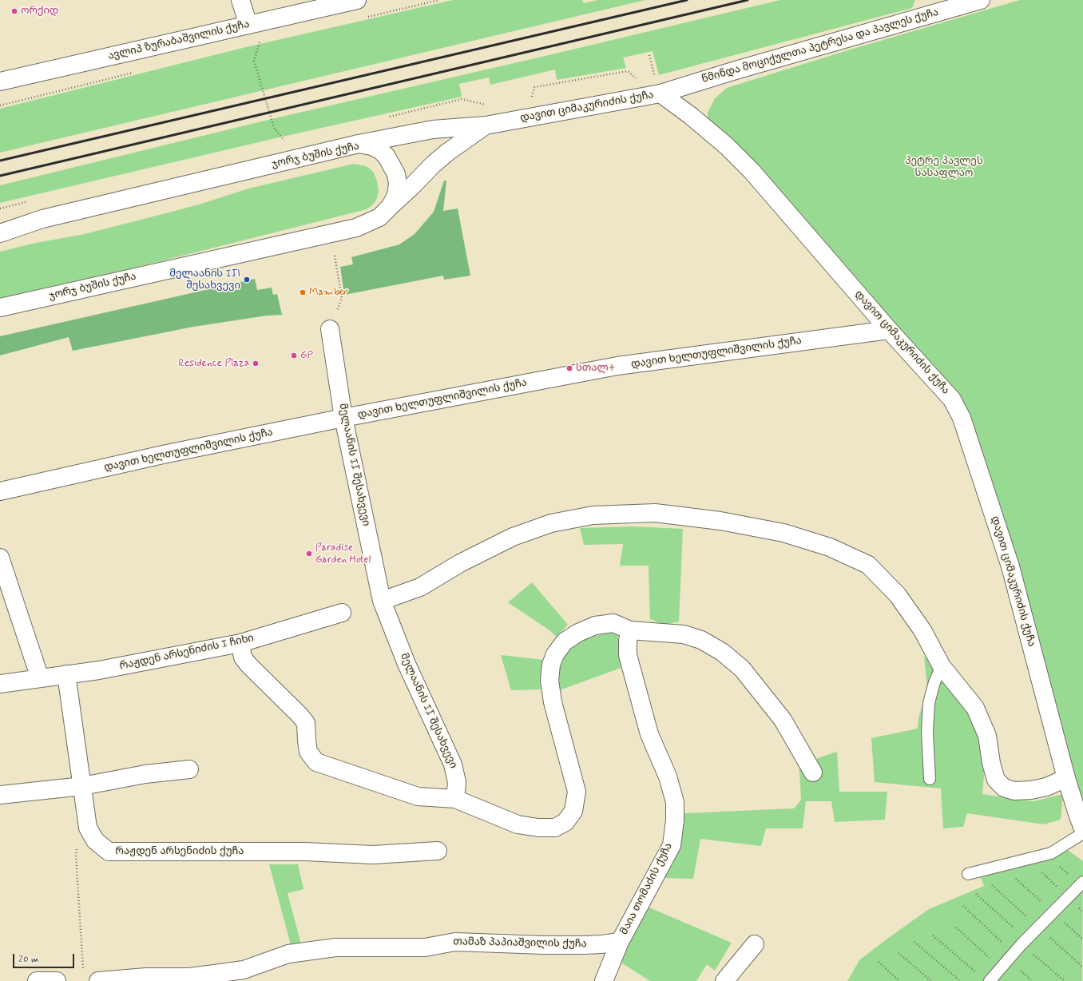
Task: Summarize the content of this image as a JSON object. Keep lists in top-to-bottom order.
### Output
{
  "streets": {
    "street": [
      "ავლიპ ზურაბაშვილის ქუჩა",
      "წმინდა მოციქულთა პეტრესა და პავლეს ქუჩა",
      "დავით ციმაკურიძის ქუჩა",
      "ჯორჯ ბუშის ქუჩა",
      "დავით ხელთუფლიშვილის ქუჩა",
      "მელაანის II შესახვევი",
      "რაჟდენ არსენიძის I ჩიხი",
      "რაჟდენ არსენიძის ქუჩა",
      "მაია თომაძის ქუჩა",
      "თამაზ პაპიაშვილის ქუჩა"
    ]
  },
  "crossings": [
    ["წმინდა მოციქულთა პეტრესა და პავლეს ქუჩა", "დავით ციმაკურიძის ქუჩა"],
    ["დავით ციმაკურიძის ქუჩა", "ჯორჯ ბუშის ქუჩა"],
    ["დავით ციმაკურიძის ქუჩა", "დავით ხელთუფლიშვილის ქუჩა"],
    ["დავით ხელთუფლიშვილის ქუჩა", "მელაანის II შესახვევი"],
    ["რაჟდენ არსენიძის I ჩიხი", "რაჟდენ არსენიძის ქუჩა"],
    ["მაია თომაძის ქუჩა", "თამაზ პაპიაშვილის ქუჩა"]
  ],
  "parks": ["პეტრე პავლეს სასაფლაო"],
  "places": [
    "ორქიდ",
    "მელაანის III შესახვევი",
    "Mamber",
    "GP",
    "Residence Plaza",
    "სთალ+",
    "Paradise Garden Hotel"
  ],
  "scale_bar": "20 m"
}
